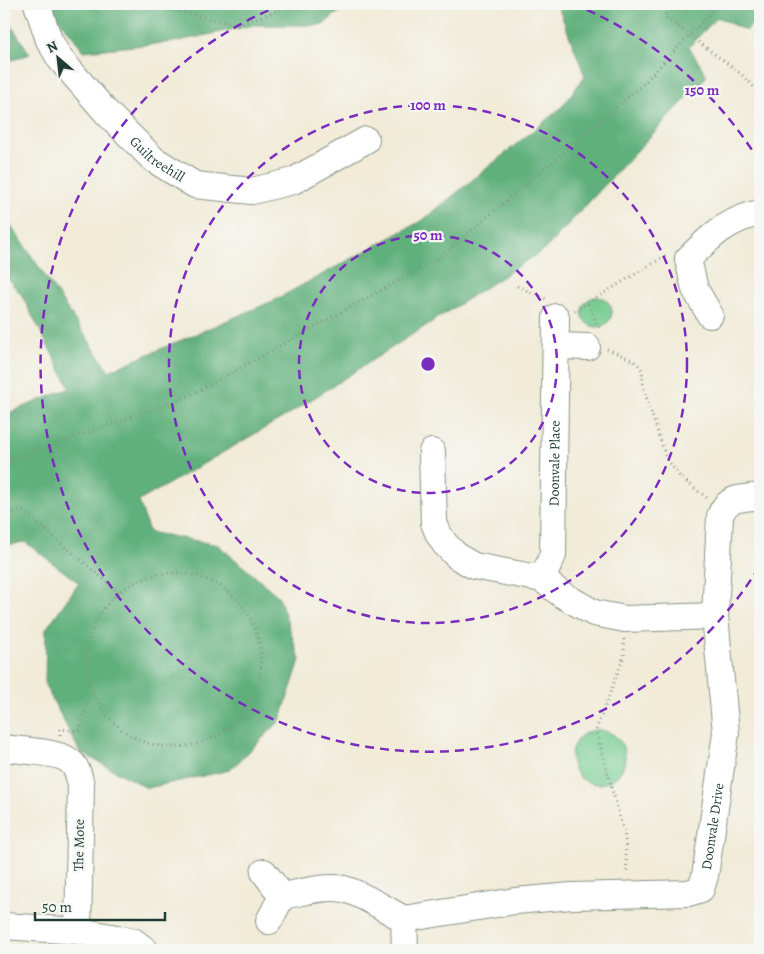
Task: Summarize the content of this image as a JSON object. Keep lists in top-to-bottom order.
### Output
{
  "streets": {
    "street": [
      "Guiltreehill",
      "Doonvale Place",
      "Doonvale Drive",
      "The Mote"
    ]
  },
  "scale_bar": "50 m",
  "north": "top left",
  "rings": ["150 m", "100 m", "50 m"]
}
